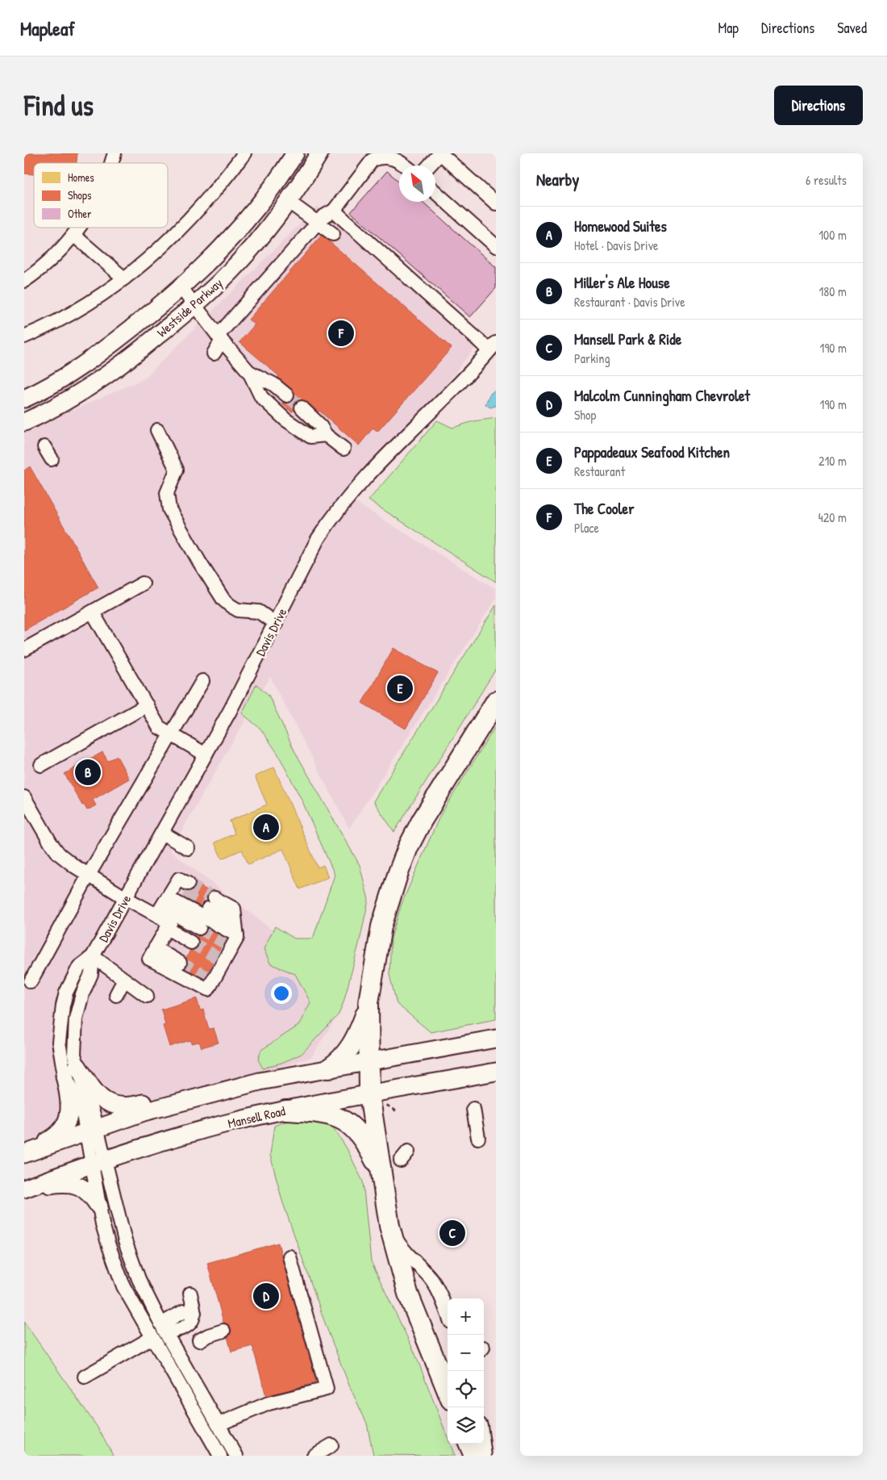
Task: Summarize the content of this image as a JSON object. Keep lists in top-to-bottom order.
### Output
{
  "streets": {
    "main road": ["Westside Parkway", "Mansell Road"],
    "street": ["Davis Drive"]
  },
  "crossings": [
    ["Davis Drive", "Mansell Road"]
  ],
  "legend": ["Homes", "Shops", "Other"],
  "north": "top left",
  "page": {
    "header": "Mapleaf",
    "nav": ["Map", "Directions", "Saved"],
    "buttons": "Directions",
    "title": "Find us",
    "heading": ["Nearby", "6 results"],
    "list": [
      {
        "mark": "A",
        "name": "Homewood Suites",
        "note": "Hotel · Davis Drive",
        "value": "100 m"
      },
      {
        "mark": "B",
        "name": "Miller's Ale House",
        "note": "Restaurant · Davis Drive",
        "value": "180 m"
      },
      {
        "mark": "C",
        "name": "Mansell Park & Ride",
        "note": "Parking",
        "value": "190 m"
      },
      {
        "mark": "D",
        "name": "Malcolm Cunningham Chevrolet",
        "note": "Shop",
        "value": "190 m"
      },
      {
        "mark": "E",
        "name": "Pappadeaux Seafood Kitchen",
        "note": "Restaurant",
        "value": "210 m"
      },
      {
        "mark": "F",
        "name": "The Cooler",
        "note": "Place",
        "value": "420 m"
      }
    ],
    "pins": [
      "F",
      "E",
      "B",
      "A",
      "C",
      "D"
    ],
    "map_buttons": ["+", "−"]
  }
}
